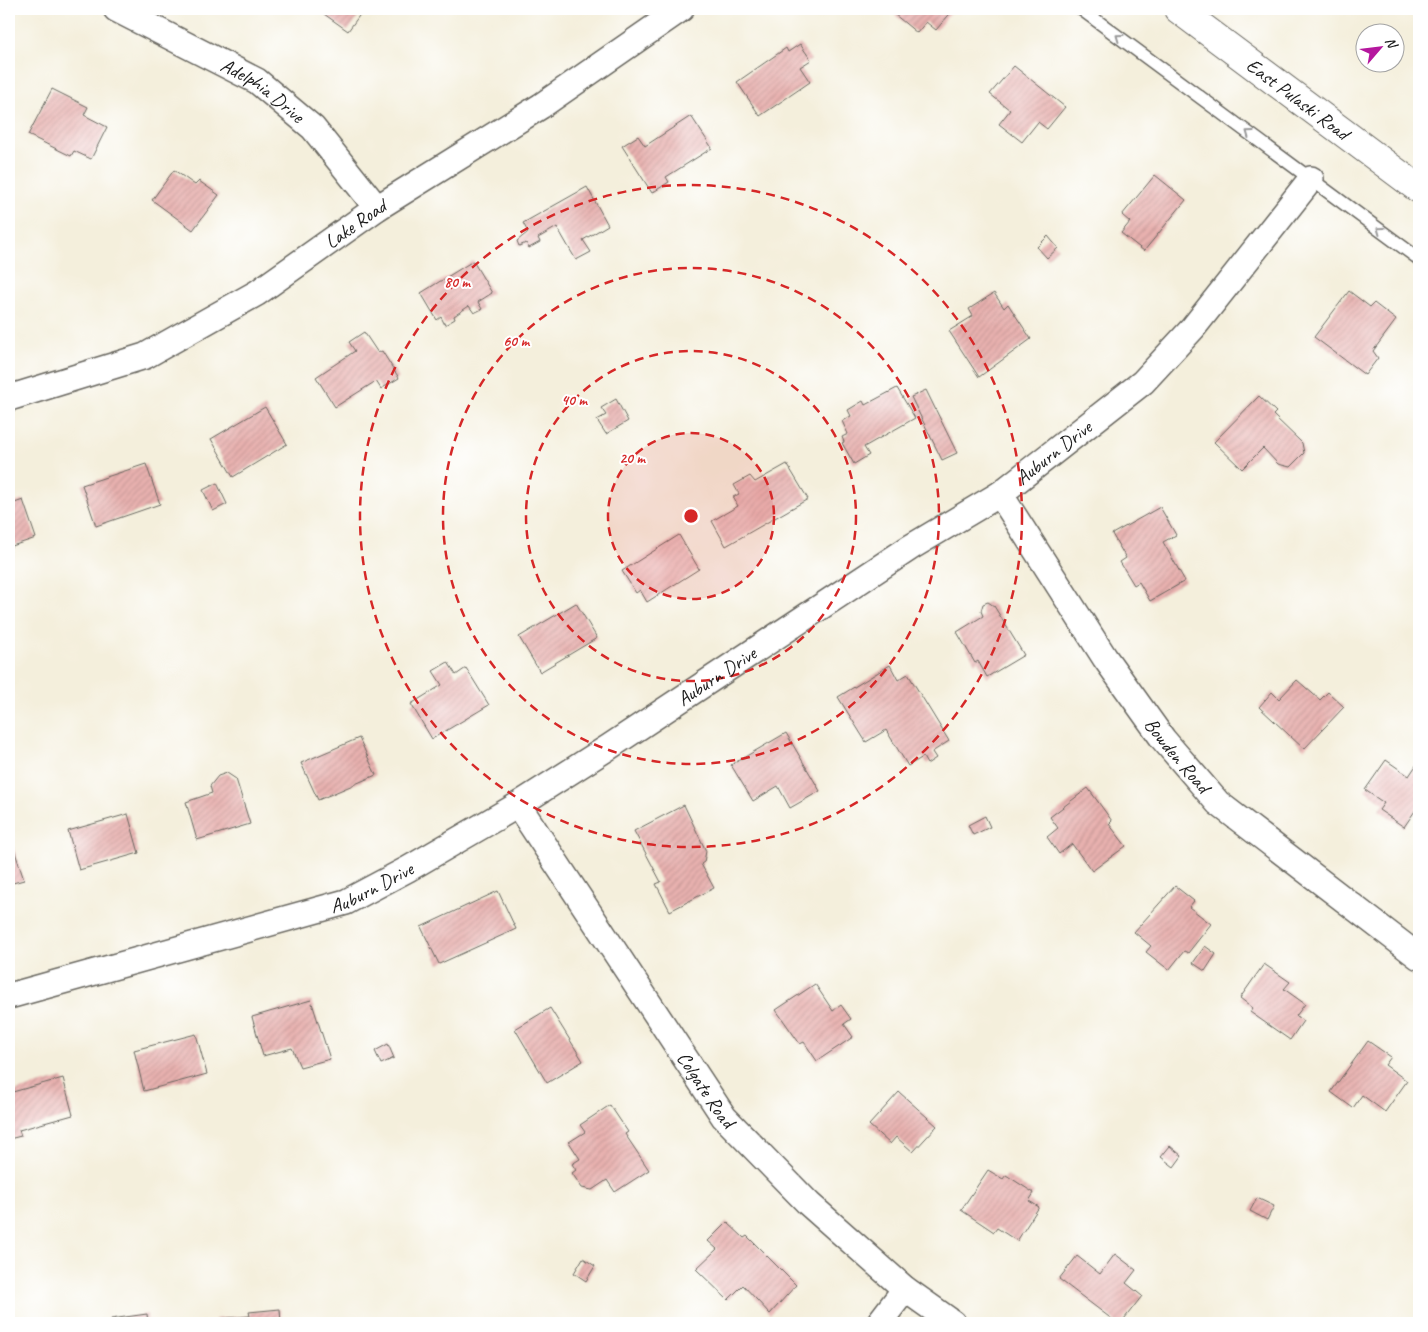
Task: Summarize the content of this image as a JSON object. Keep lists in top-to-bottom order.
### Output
{
  "streets": {
    "main road": ["East Pulaski Road"],
    "street": [
      "Adelphia Drive",
      "Lake Road",
      "Auburn Drive",
      "Bowden Road",
      "Colgate Road"
    ]
  },
  "crossings": [
    ["Adelphia Drive", "Lake Road"],
    ["Auburn Drive", "Bowden Road"],
    ["Auburn Drive", "Colgate Road"]
  ],
  "north": "top right",
  "rings": [
    "80 m",
    "60 m",
    "40 m",
    "20 m"
  ]
}
